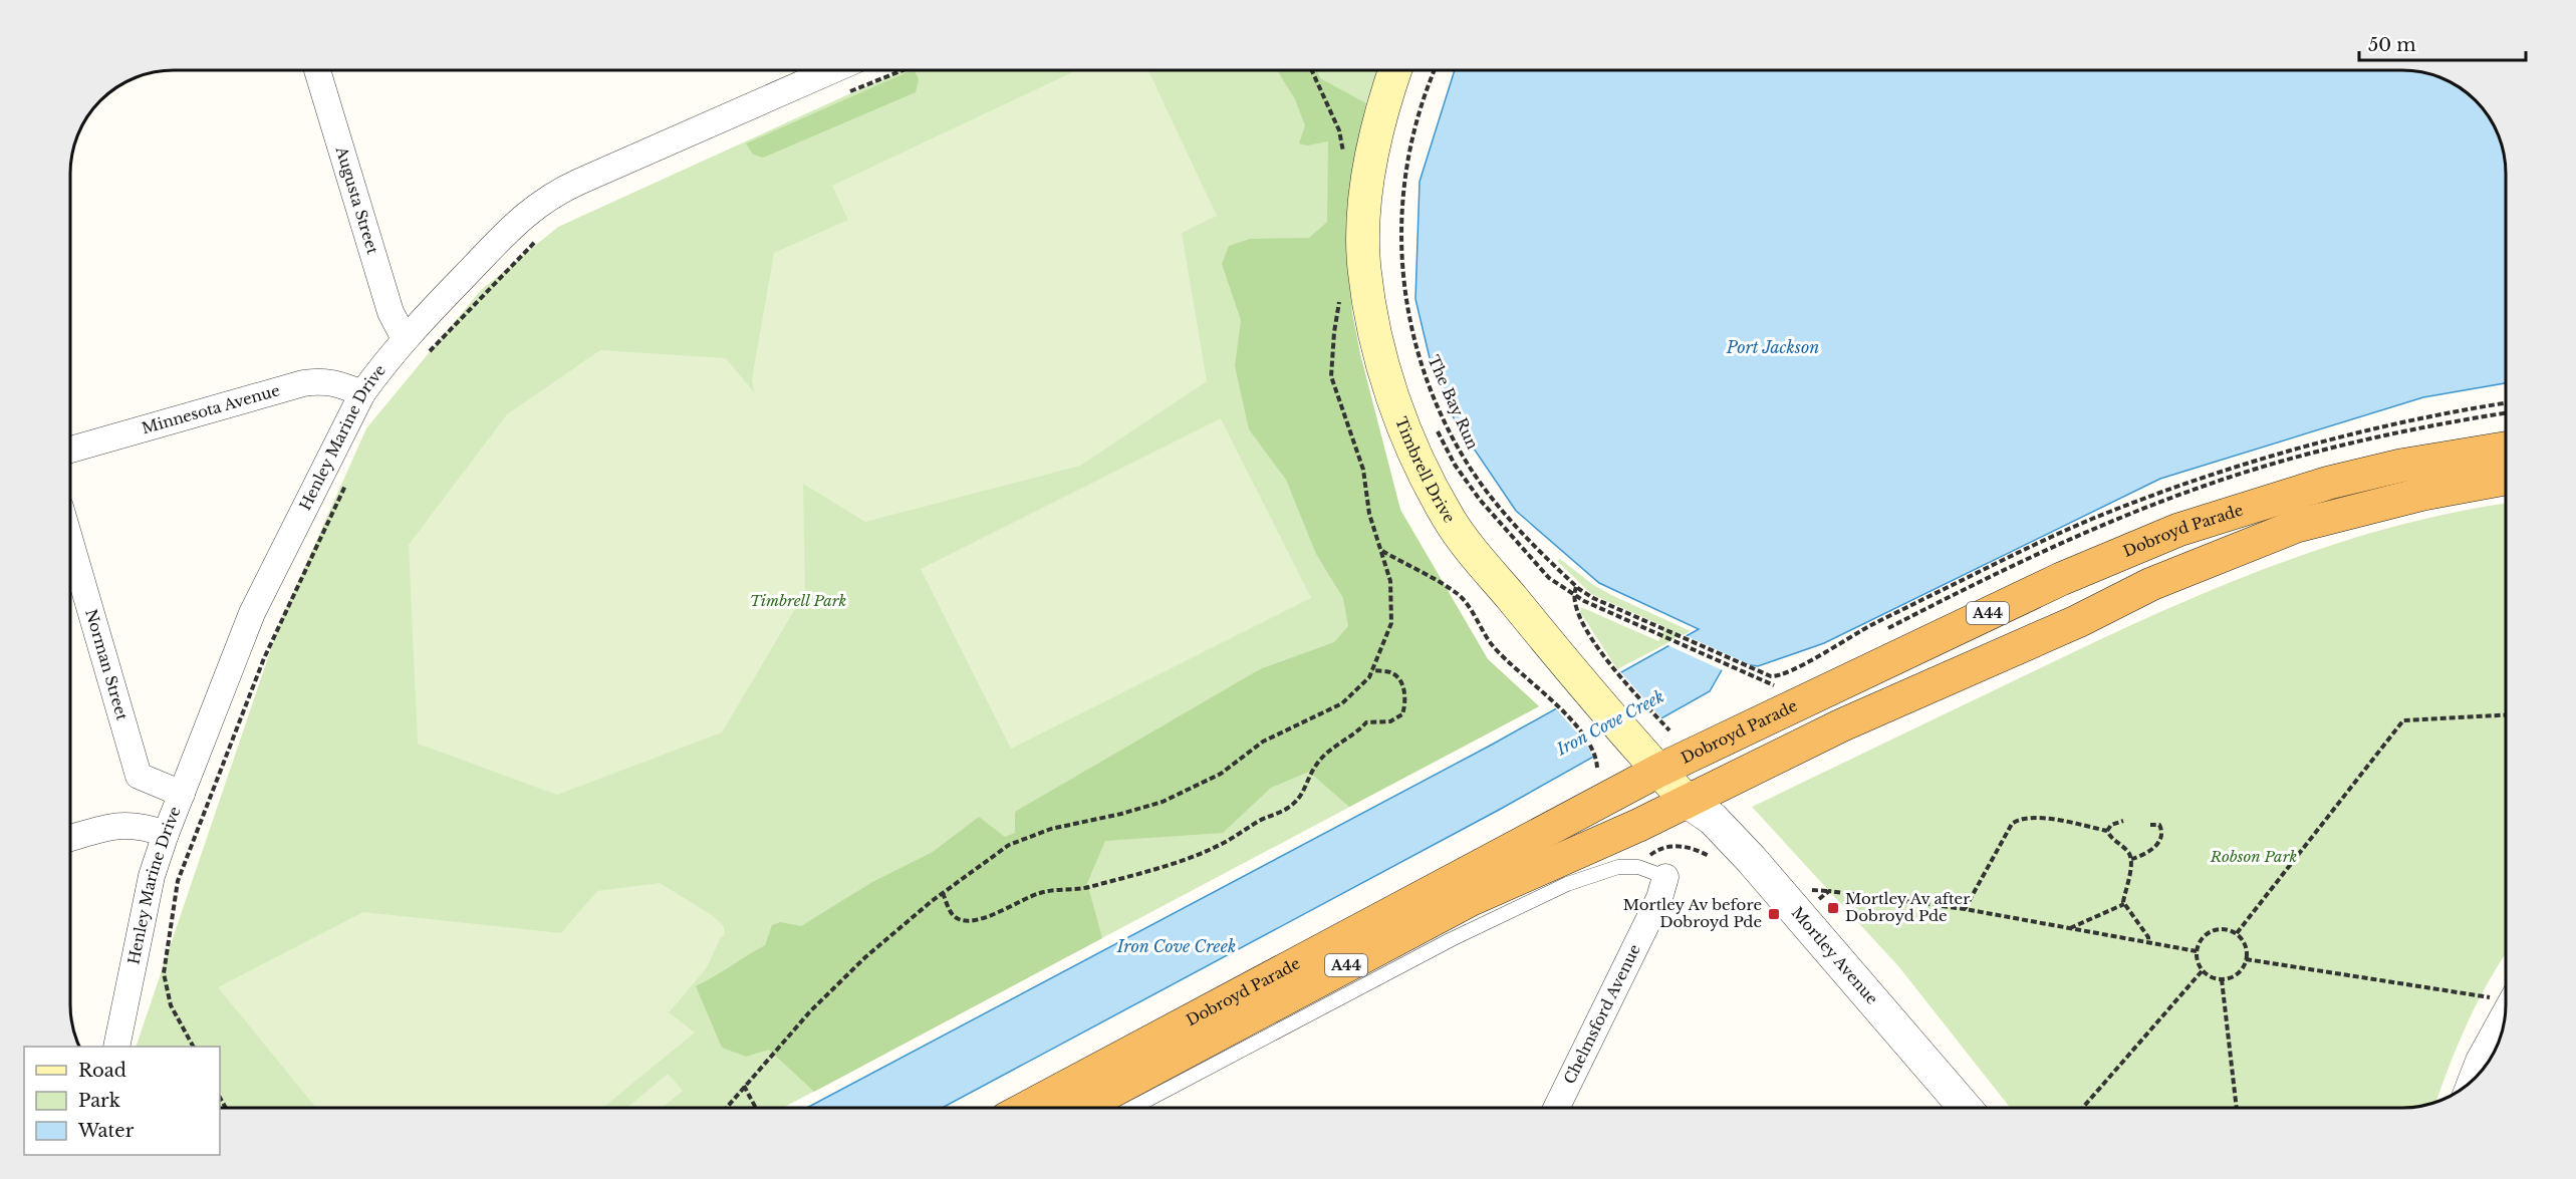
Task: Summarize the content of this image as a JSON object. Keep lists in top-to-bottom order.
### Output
{
  "streets": {
    "highway": ["Dobroyd Parade", "A44"],
    "main road": ["Timbrell Drive"],
    "street": [
      "Augusta Street",
      "Minnesota Avenue",
      "Henley Marine Drive",
      "Norman Street",
      "Mortley Avenue",
      "Chelmsford Avenue"
    ],
    "path": ["The Bay Run"]
  },
  "crossings": [
    ["Augusta Street", "Henley Marine Drive"],
    ["Minnesota Avenue", "Henley Marine Drive"],
    ["Henley Marine Drive", "Norman Street"],
    ["Timbrell Drive", "Dobroyd Parade"],
    ["Timbrell Drive", "Mortley Avenue"],
    ["Dobroyd Parade", "Mortley Avenue"]
  ],
  "water": ["Port Jackson", "Iron Cove Creek"],
  "parks": ["Timbrell Park", "Robson Park"],
  "places": {
    "transit": ["Mortley Av after Dobroyd Pde", "Mortley Av before Dobroyd Pde"]
  },
  "legend": ["Road", "Park", "Water"],
  "scale_bar": "50 m"
}
